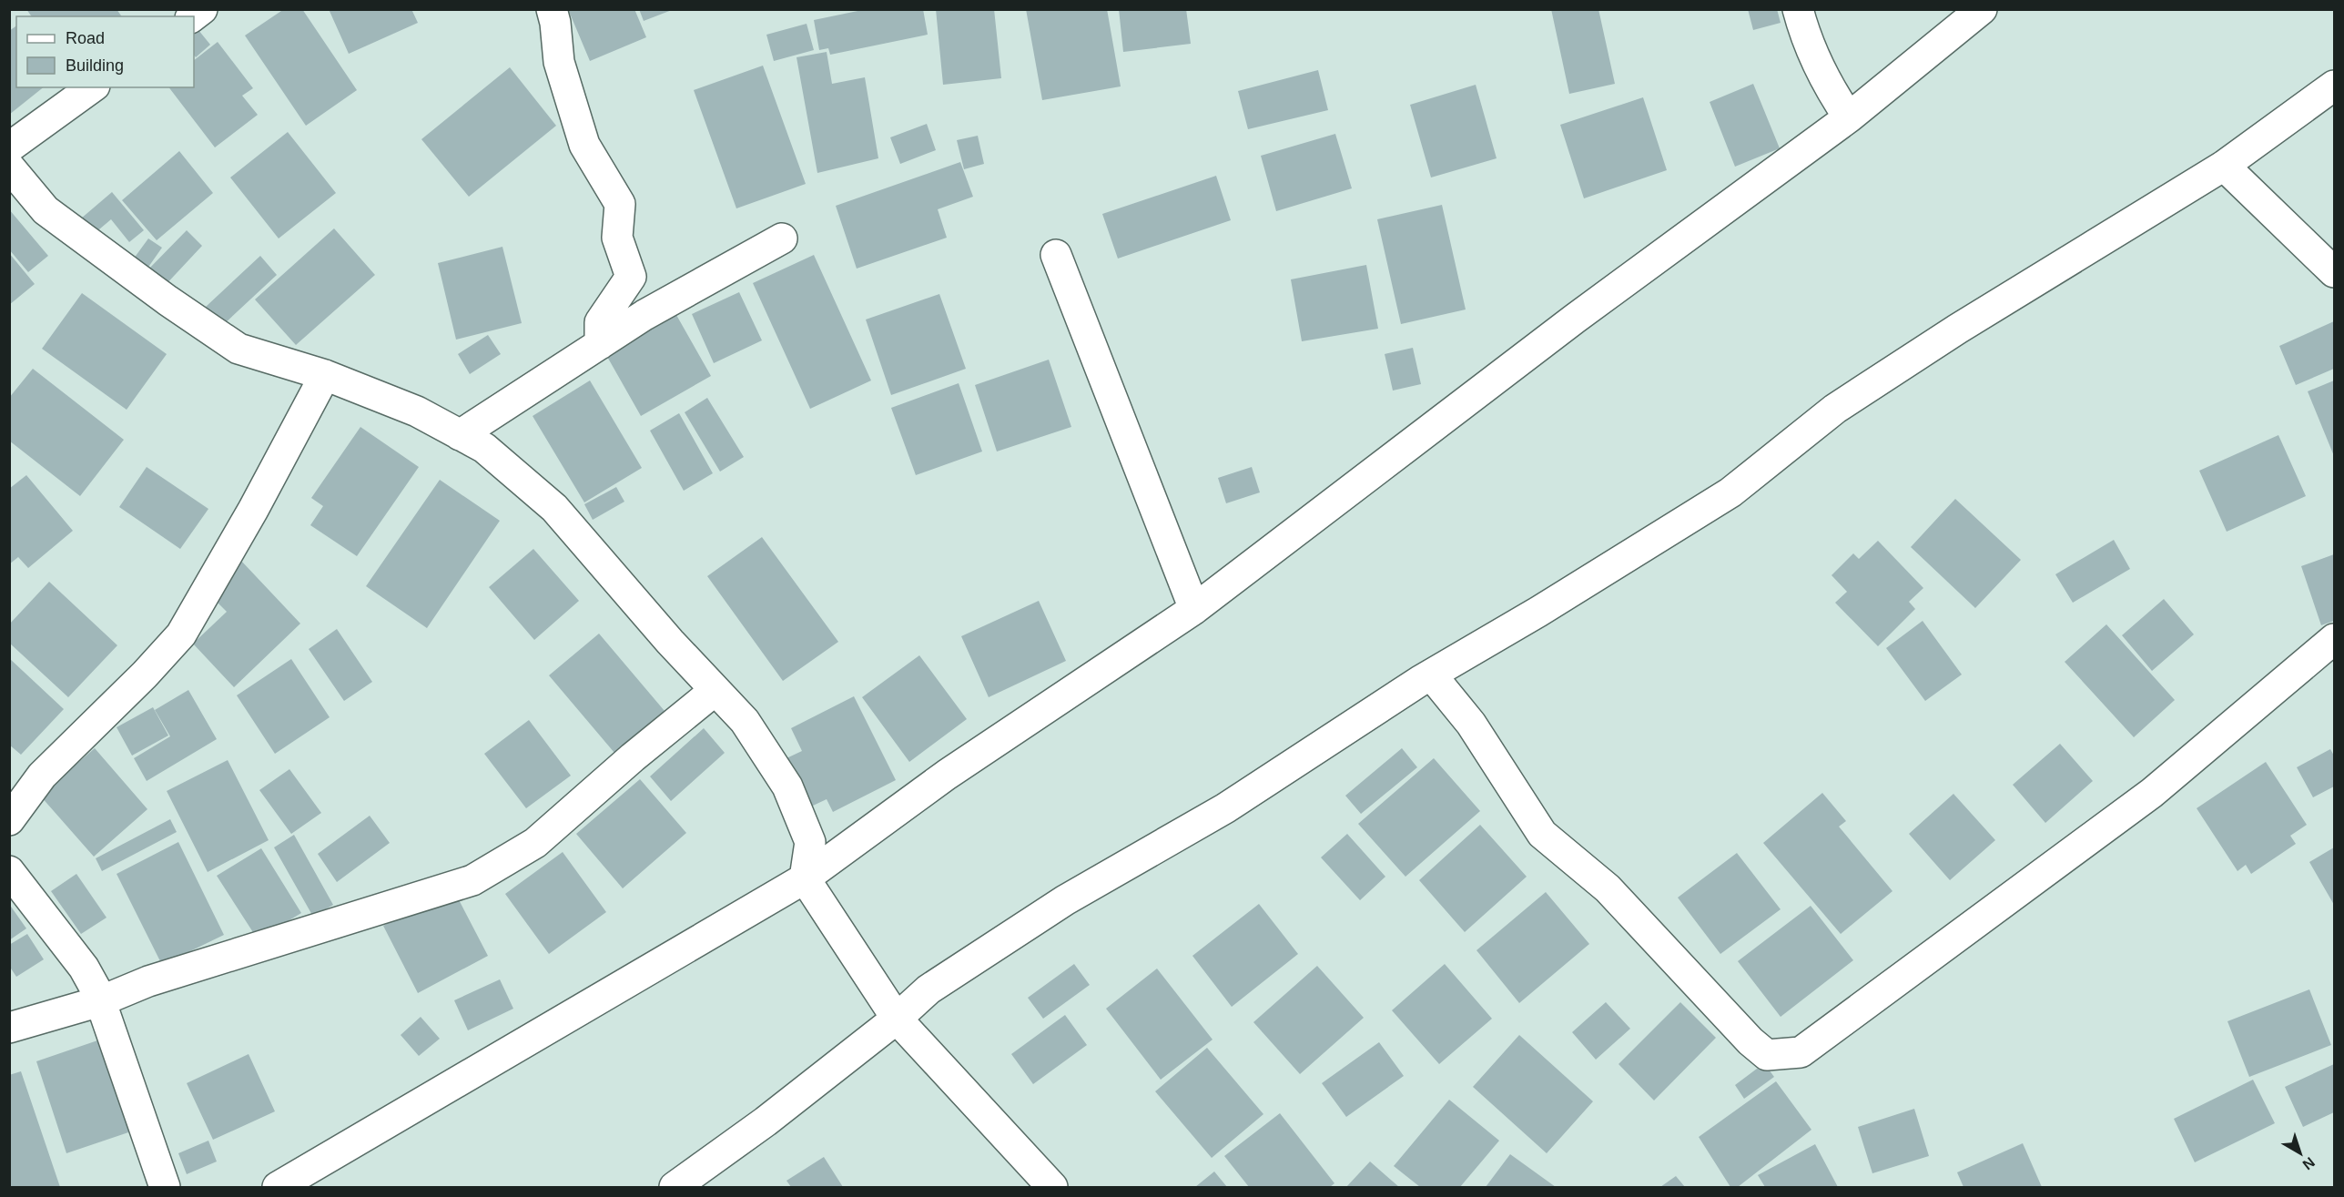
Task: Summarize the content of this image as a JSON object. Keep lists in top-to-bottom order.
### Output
{
  "legend": ["Road", "Building"],
  "north": "bottom right"
}
